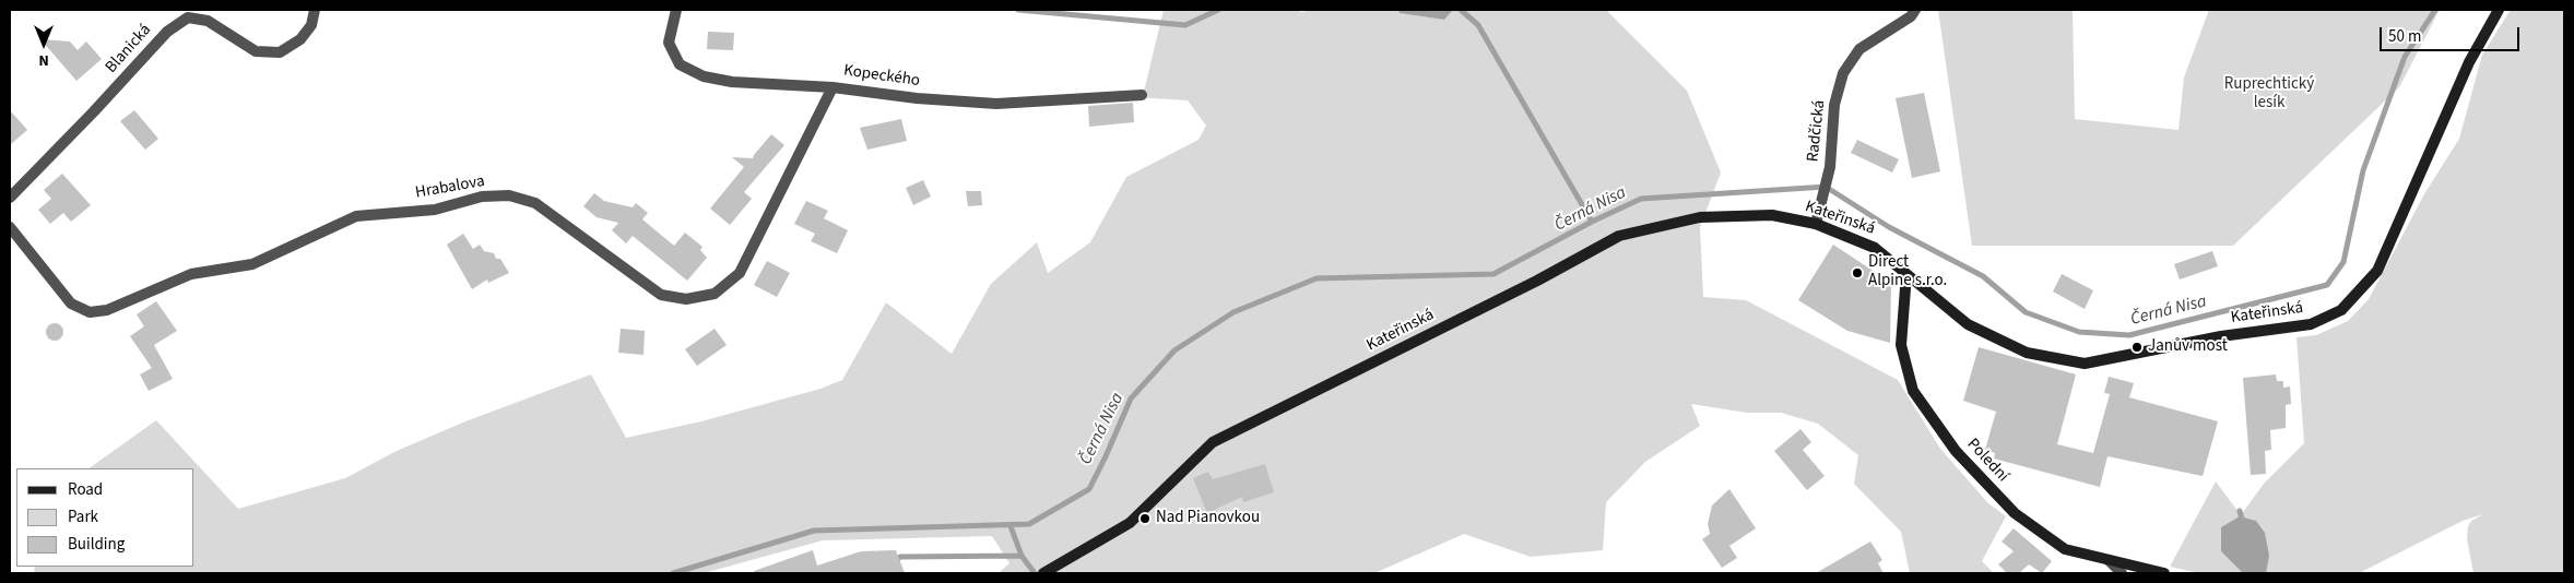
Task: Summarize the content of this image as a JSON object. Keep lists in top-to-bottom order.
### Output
{
  "streets": {
    "street": [
      "Blanická",
      "Kopeckého",
      "Radčická",
      "Hrabalova",
      "Kateřinská",
      "Polední"
    ]
  },
  "crossings": [
    ["Kopeckého", "Hrabalova"],
    ["Radčická", "Kateřinská"],
    ["Kateřinská", "Polední"]
  ],
  "water": ["Černá Nisa"],
  "parks": ["Ruprechtický lesík"],
  "places": ["Direct Alpine s.r.o.", "Janův most", "Nad Pianovkou"],
  "legend": ["Road", "Park", "Building"],
  "scale_bar": "50 m",
  "north": "bottom"
}
